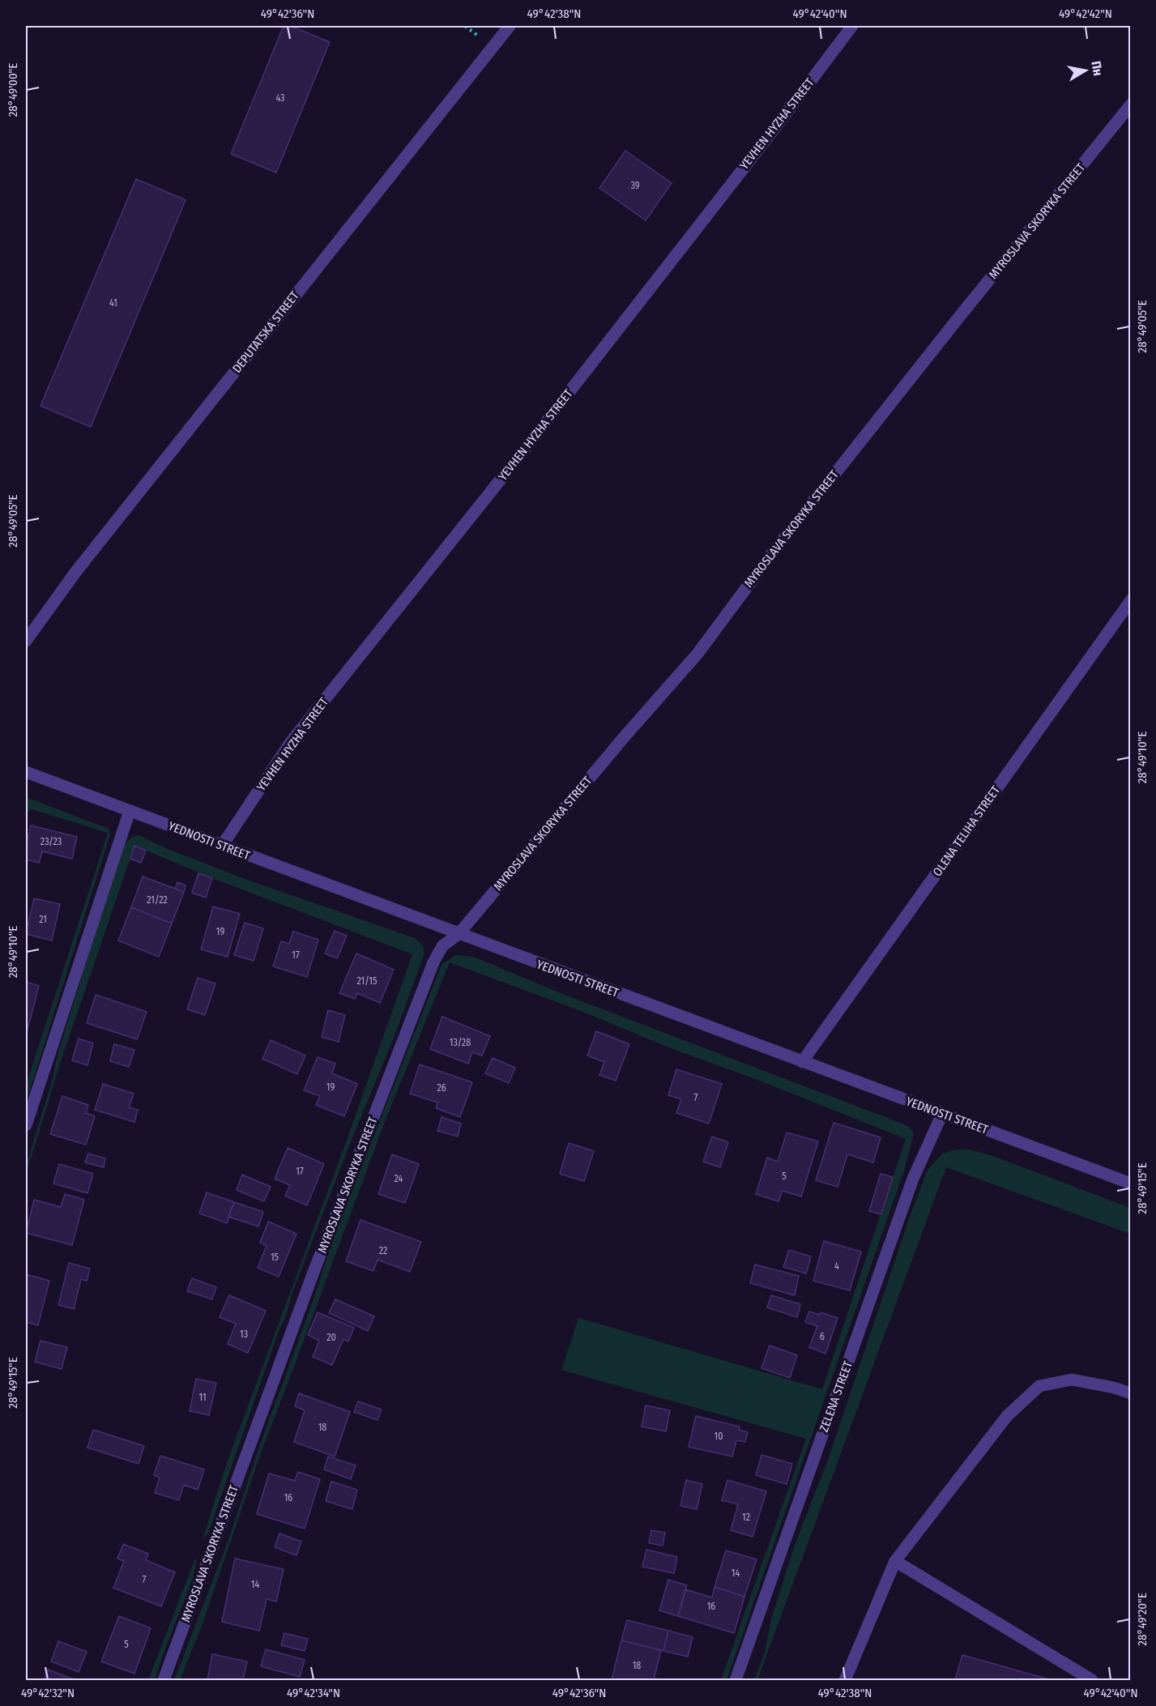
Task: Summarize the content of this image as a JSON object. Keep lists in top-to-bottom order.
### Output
{
  "streets": {
    "street": [
      "YEVHEN HYZHA STREET",
      "MYROSLAVA SKORYKA STREET",
      "DEPUTATSKA STREET",
      "OLENA TELIHA STREET",
      "YEDNOSTI STREET",
      "ZELENA STREET"
    ]
  },
  "crossings": [
    ["YEVHEN HYZHA STREET", "YEDNOSTI STREET"],
    ["MYROSLAVA SKORYKA STREET", "YEDNOSTI STREET"],
    ["OLENA TELIHA STREET", "YEDNOSTI STREET"],
    ["YEDNOSTI STREET", "ZELENA STREET"]
  ],
  "house_numbers": [
    "43",
    "39",
    "41",
    "23/23",
    "21/22",
    "21",
    "19",
    "17",
    "21/15",
    "13/28",
    "19",
    "26",
    "7",
    "17",
    "5",
    "24",
    "22",
    "15",
    "4",
    "13",
    "6",
    "20",
    "11",
    "18",
    "10",
    "16",
    "12",
    "14",
    "7",
    "14",
    "16",
    "5",
    "18"
  ],
  "north": "right",
  "coordinates": [
    "49°42'36\"N",
    "49°42'38\"N",
    "49°42'40\"N",
    "49°42'42\"N",
    "28°49'00\"E",
    "28°49'05\"E",
    "28°49'10\"E",
    "28°49'15\"E",
    "28°49'20\"E",
    "49°42'32\"N",
    "49°42'34\"N"
  ]
}
